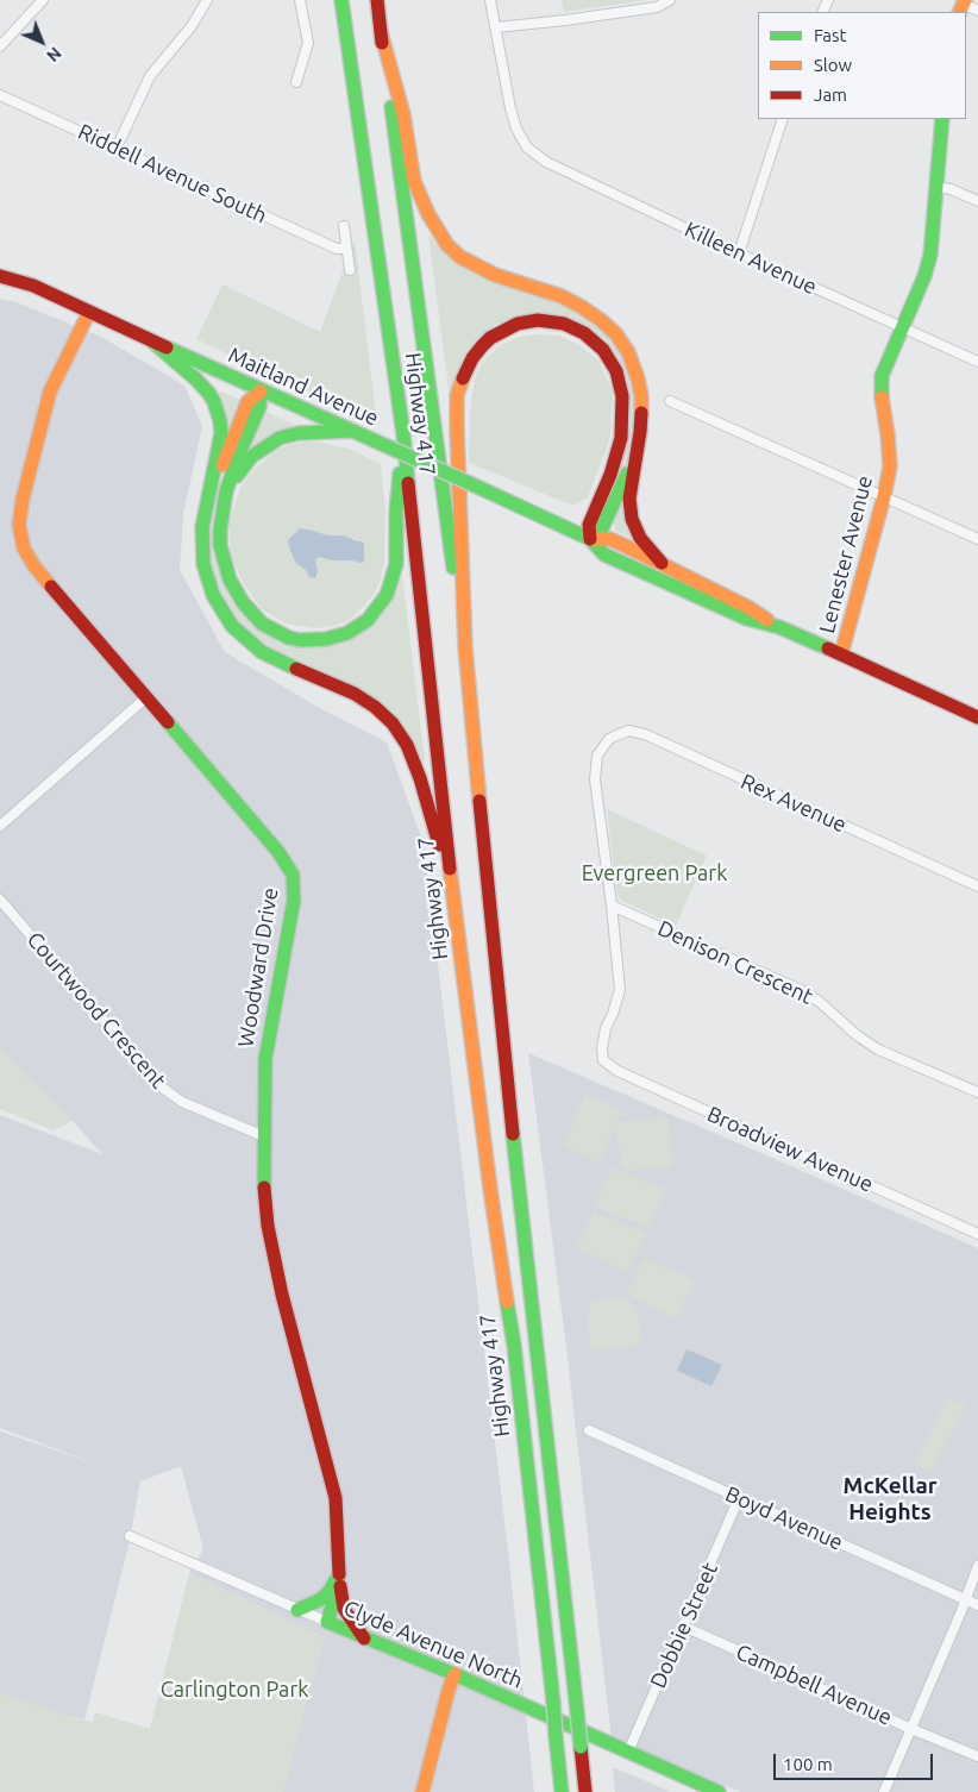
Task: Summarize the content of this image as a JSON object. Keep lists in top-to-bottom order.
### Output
{
  "streets": {
    "main road": [
      "Maitland Avenue",
      "Highway 417",
      "Lenester Avenue",
      "Woodward Drive",
      "Clyde Avenue North"
    ],
    "street": [
      "Riddell Avenue South",
      "Killeen Avenue",
      "Rex Avenue",
      "Denison Crescent",
      "Courtwood Crescent",
      "Broadview Avenue",
      "Boyd Avenue",
      "Dobbie Street",
      "Campbell Avenue"
    ]
  },
  "crossings": [
    ["Killeen Avenue", "Lenester Avenue"],
    ["Maitland Avenue", "Lenester Avenue"],
    ["Maitland Avenue", "Woodward Drive"],
    ["Rex Avenue", "Denison Crescent"],
    ["Rex Avenue", "Broadview Avenue"],
    ["Denison Crescent", "Broadview Avenue"],
    ["Woodward Drive", "Courtwood Crescent"],
    ["Woodward Drive", "Clyde Avenue North"],
    ["Boyd Avenue", "Dobbie Street"],
    ["Dobbie Street", "Clyde Avenue North"],
    ["Dobbie Street", "Campbell Avenue"]
  ],
  "districts": ["McKellar Heights"],
  "parks": ["Evergreen Park", "Carlington Park"],
  "legend": ["Fast", "Slow", "Jam"],
  "scale_bar": "100 m",
  "north": "bottom right"
}
